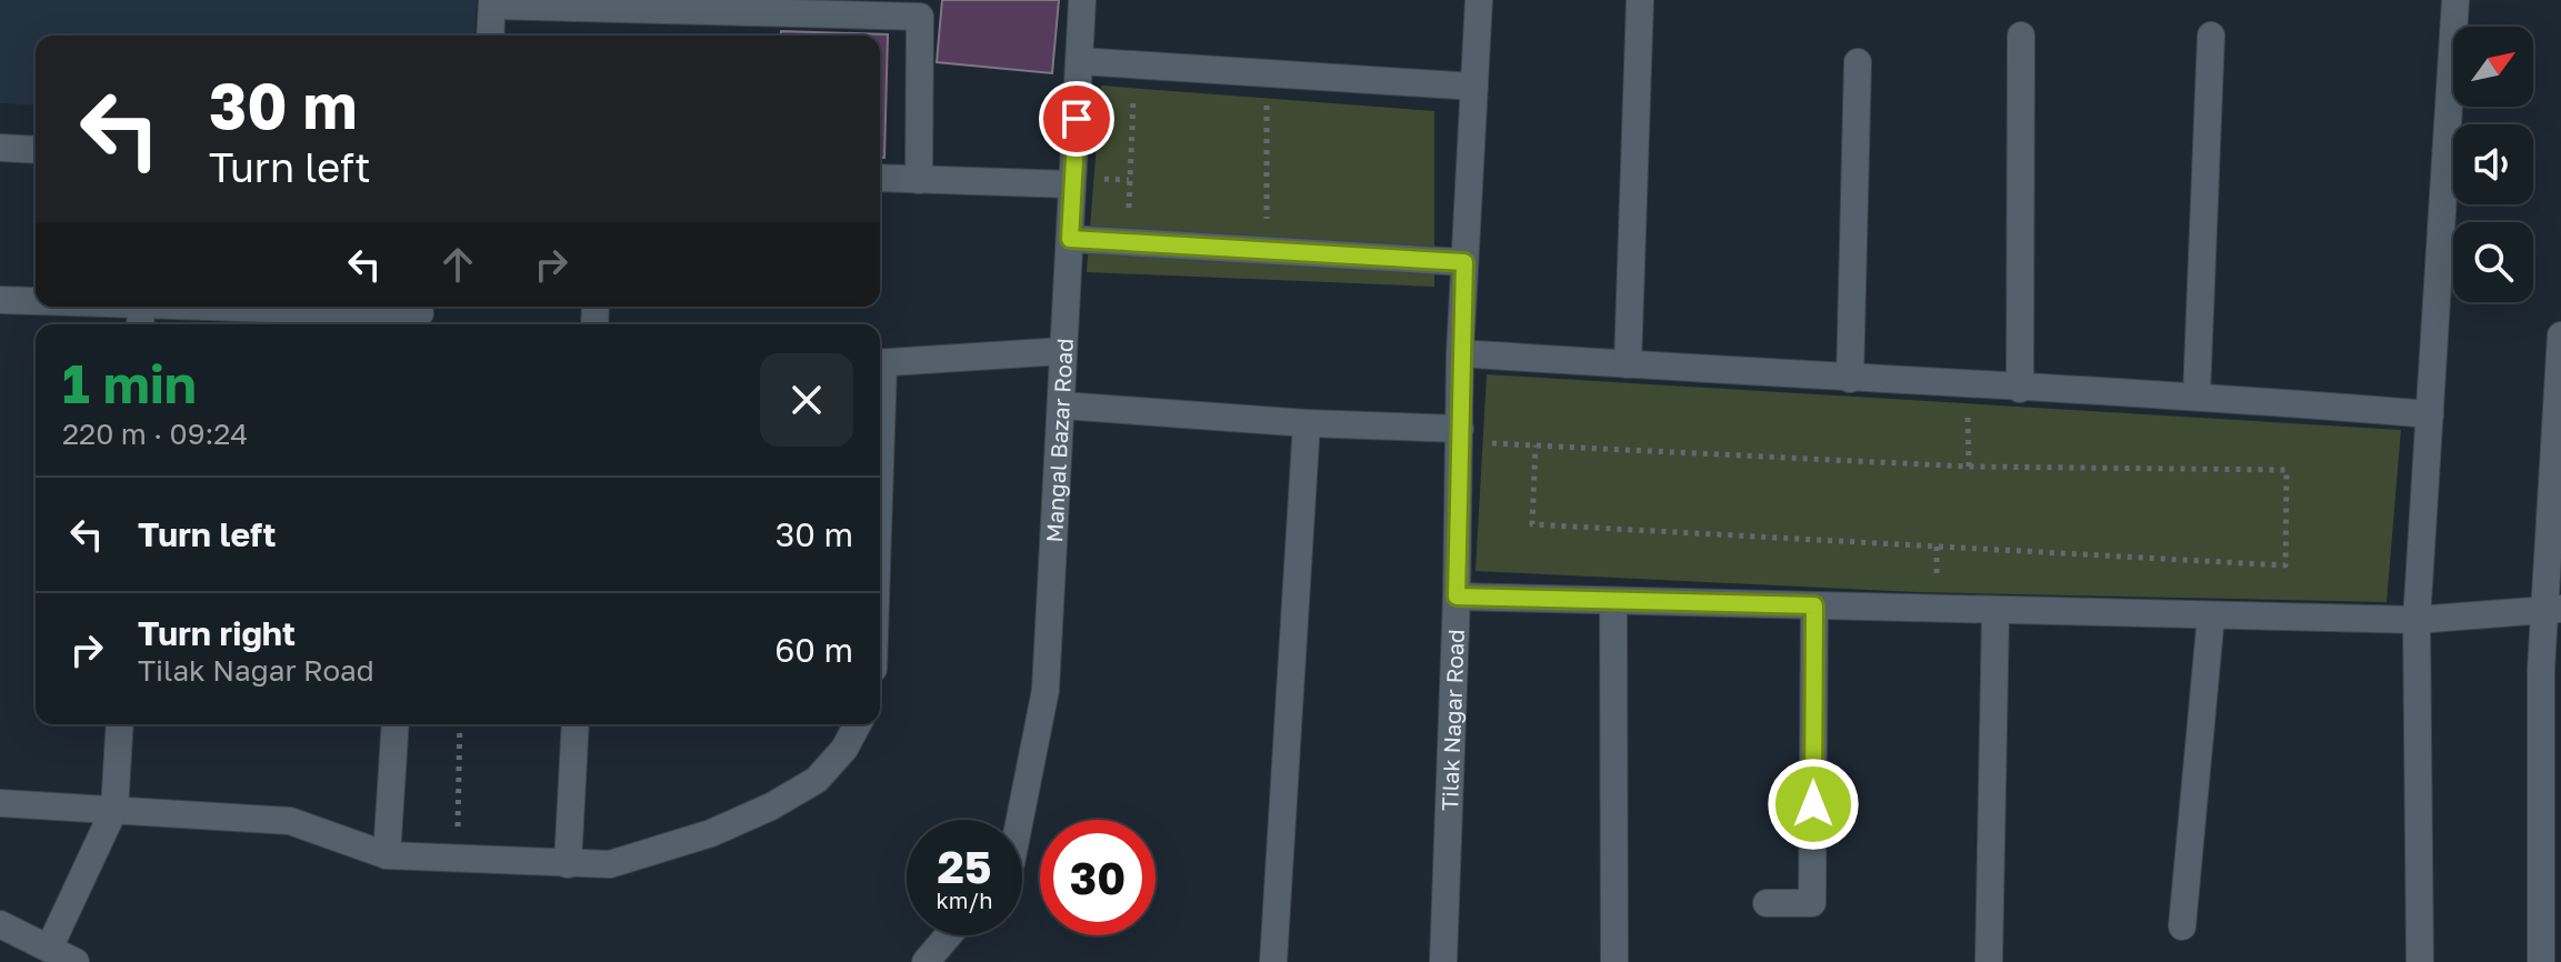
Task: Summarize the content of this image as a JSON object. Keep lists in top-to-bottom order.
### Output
{
  "streets": {
    "street": ["Mangal Bazar Road", "Tilak Nagar Road"]
  },
  "north": "top right",
  "page": {
    "turn": ["30 m", "Turn left"],
    "heading": ["1 min", "220 m · 09:24"],
    "list": [
      {
        "name": "Turn left",
        "value": "30 m"
      },
      {
        "name": "Turn right",
        "note": "Tilak Nagar Road",
        "value": "60 m"
      }
    ],
    "speed": "25 km/h",
    "limit": "30"
  }
}
